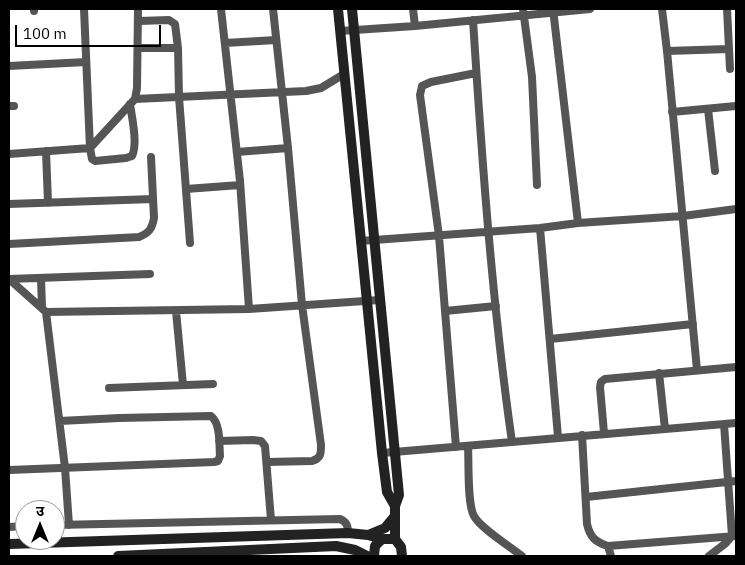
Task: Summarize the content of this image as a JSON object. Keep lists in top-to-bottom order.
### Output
{
  "scale_bar": "100 m",
  "north": "top"
}
